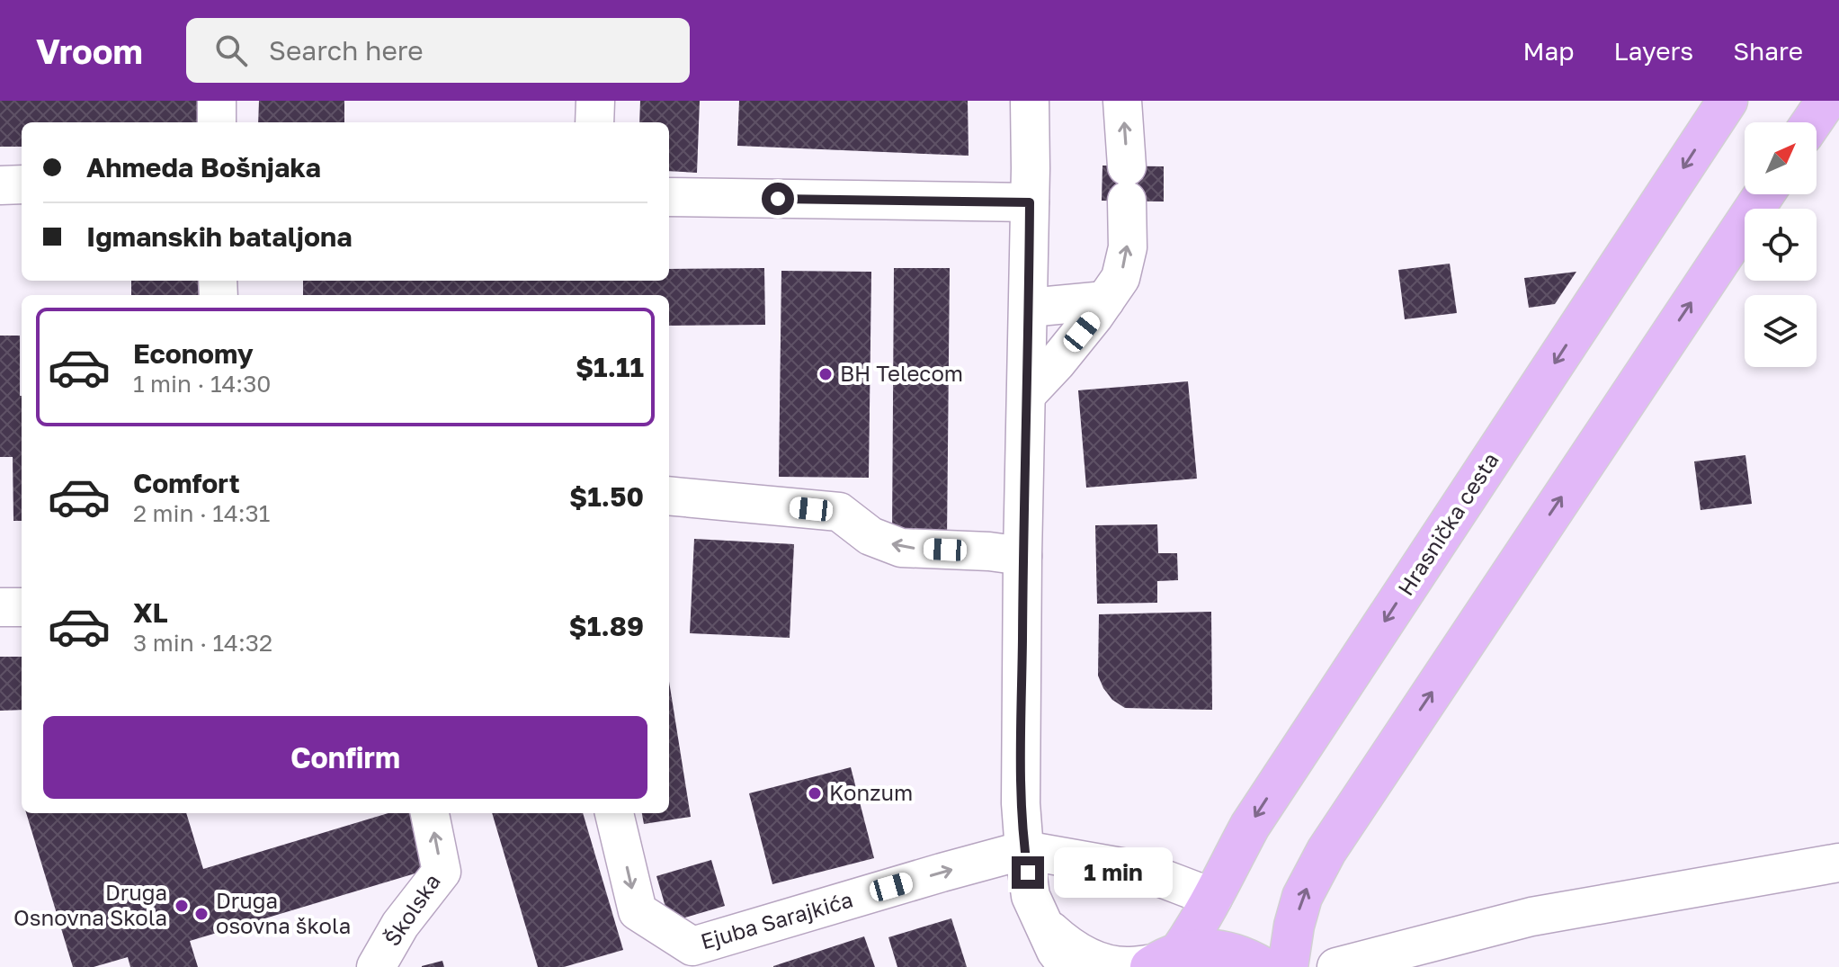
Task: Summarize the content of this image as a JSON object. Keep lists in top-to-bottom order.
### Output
{
  "streets": {
    "main road": ["Hrasnička cesta"],
    "street": ["Školska", "Ejuba Sarajkića"]
  },
  "one_way": ["Školska", "Ejuba Sarajkića"],
  "places": [
    "BH Telecom",
    "Konzum",
    "Druga Osnovna Skola",
    "Druga osovna škola"
  ],
  "north": "top right",
  "page": {
    "header": "Vroom",
    "search": "Search here",
    "nav": ["Map", "Layers", "Share"],
    "banner": ["Ahmeda Bošnjaka", "Igmanskih bataljona"],
    "list": [
      {
        "name": "Economy",
        "note": "1 min · 14:30",
        "value": "$1.11"
      },
      {
        "name": "Comfort",
        "note": "2 min · 14:31",
        "value": "$1.50"
      },
      {
        "name": "XL",
        "note": "3 min · 14:32",
        "value": "$1.89"
      }
    ],
    "buttons": "Confirm",
    "bubble": "1 min"
  }
}
